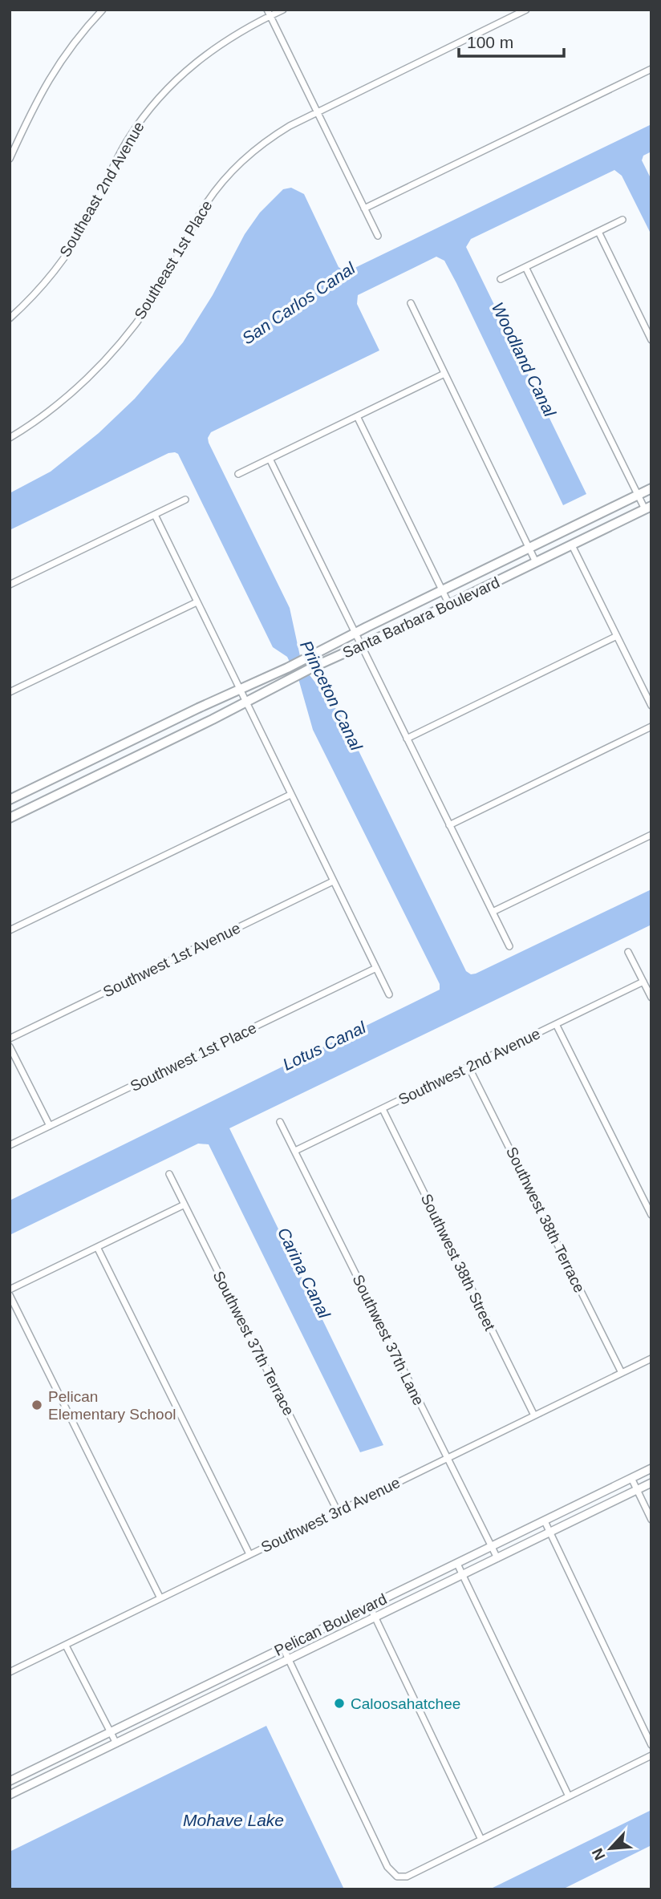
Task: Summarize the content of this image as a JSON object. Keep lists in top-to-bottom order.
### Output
{
  "streets": {
    "main road": ["Santa Barbara Boulevard"],
    "street": [
      "Southeast 2nd Avenue",
      "Southeast 1st Place",
      "Southwest 1st Avenue",
      "Southwest 1st Place",
      "Southwest 2nd Avenue",
      "Southwest 38th Terrace",
      "Southwest 38th Street",
      "Southwest 37th Lane",
      "Southwest 37th Terrace",
      "Southwest 3rd Avenue",
      "Pelican Boulevard"
    ]
  },
  "crossings": [
    ["Southwest 2nd Avenue", "Southwest 38th Terrace"],
    ["Southwest 2nd Avenue", "Southwest 38th Street"],
    ["Southwest 2nd Avenue", "Southwest 37th Lane"],
    ["Southwest 38th Terrace", "Southwest 3rd Avenue"],
    ["Southwest 38th Street", "Southwest 3rd Avenue"],
    ["Southwest 37th Lane", "Southwest 3rd Avenue"],
    ["Southwest 37th Lane", "Pelican Boulevard"],
    ["Southwest 37th Terrace", "Southwest 3rd Avenue"]
  ],
  "water": [
    "San Carlos Canal",
    "Woodland Canal",
    "Princeton Canal",
    "Lotus Canal",
    "Carina Canal",
    "Mohave Lake"
  ],
  "places": ["Pelican Elementary School", "Caloosahatchee"],
  "scale_bar": "100 m",
  "north": "bottom left"
}
